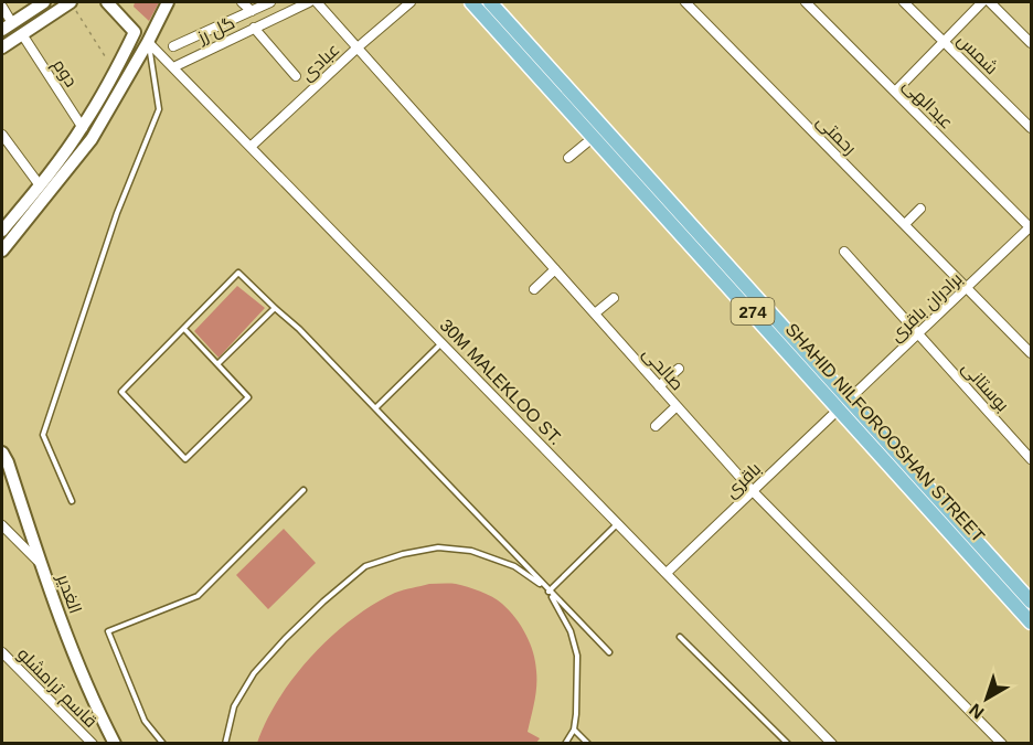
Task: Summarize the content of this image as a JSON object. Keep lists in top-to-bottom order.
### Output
{
  "streets": {
    "main road": ["274", "SHAHID NILFOROOSHAN STREET", "الغدیر"],
    "street": [
      "گل رز",
      "شمس",
      "عبادی",
      "دوم",
      "عبدالهی",
      "رحمتی",
      "برادران باقری",
      "صالحی",
      "30M MALEKLOO ST.",
      "بوستانی",
      "باقری",
      "قاسم ترامشلو"
    ]
  },
  "crossings": [
    ["گل رز", "30M MALEKLOO ST."],
    ["عبادی", "صالحی"],
    ["عبادی", "30M MALEKLOO ST."],
    ["عبدالهی", "برادران باقری"],
    ["رحمتی", "برادران باقری"],
    ["برادران باقری", "بوستانی"],
    ["برادران باقری", "SHAHID NILFOROOSHAN STREET"],
    ["برادران باقری", "باقری"],
    ["صالحی", "باقری"],
    ["30M MALEKLOO ST.", "باقری"],
    ["SHAHID NILFOROOSHAN STREET", "باقری"]
  ],
  "north": "bottom left"
}
